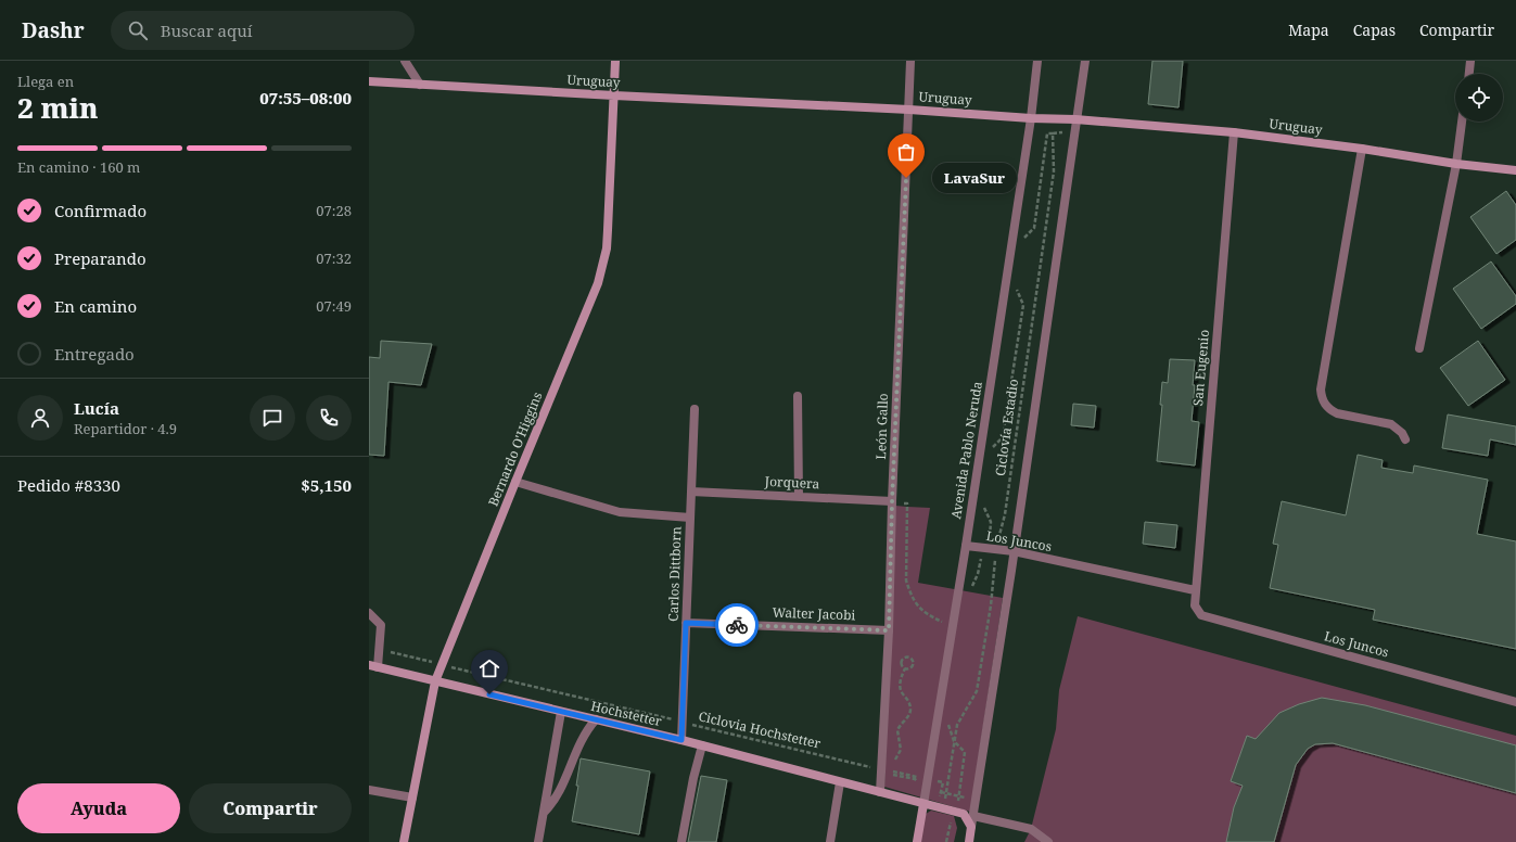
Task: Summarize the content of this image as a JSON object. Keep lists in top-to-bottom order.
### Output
{
  "streets": {
    "main road": [
      "Uruguay",
      "Bernardo O'Higgins",
      "Avenida Pablo Neruda",
      "Hochstetter"
    ],
    "street": [
      "San Eugenio",
      "León Gallo",
      "Jorquera",
      "Los Juncos",
      "Carlos Dittborn",
      "Walter Jacobi"
    ],
    "path": ["Ciclovía Estadio", "Ciclovia Hochstetter"]
  },
  "crossings": [
    ["Uruguay", "San Eugenio"],
    ["Uruguay", "León Gallo"],
    ["Uruguay", "Bernardo O'Higgins"],
    ["Uruguay", "Avenida Pablo Neruda"],
    ["San Eugenio", "Los Juncos"],
    ["León Gallo", "Jorquera"],
    ["León Gallo", "Walter Jacobi"],
    ["León Gallo", "Hochstetter"],
    ["León Gallo", "Ciclovia Hochstetter"],
    ["Ciclovía Estadio", "Los Juncos"],
    ["Bernardo O'Higgins", "Hochstetter"],
    ["Bernardo O'Higgins", "Ciclovia Hochstetter"],
    ["Avenida Pablo Neruda", "Los Juncos"],
    ["Avenida Pablo Neruda", "Hochstetter"],
    ["Avenida Pablo Neruda", "Ciclovia Hochstetter"],
    ["Jorquera", "Carlos Dittborn"],
    ["Carlos Dittborn", "Walter Jacobi"],
    ["Carlos Dittborn", "Hochstetter"],
    ["Carlos Dittborn", "Ciclovia Hochstetter"]
  ],
  "places": ["LavaSur"],
  "page": {
    "header": "Dashr",
    "search": "Buscar aquí",
    "nav": ["Mapa", "Capas", "Compartir"],
    "heading": ["2 min", "Llega en", "07:55–08:00"],
    "panel": [
      "Lucía",
      "Repartidor · 4.9",
      "Pedido #8330",
      "$5,150"
    ],
    "bar": "En camino · 160 m",
    "bubble": "LavaSur",
    "list": [
      ["Confirmado", "07:28"],
      ["Preparando", "07:32"],
      ["En camino", "07:49"],
      "Entregado"
    ],
    "buttons": ["Ayuda", "Compartir"]
  }
}
